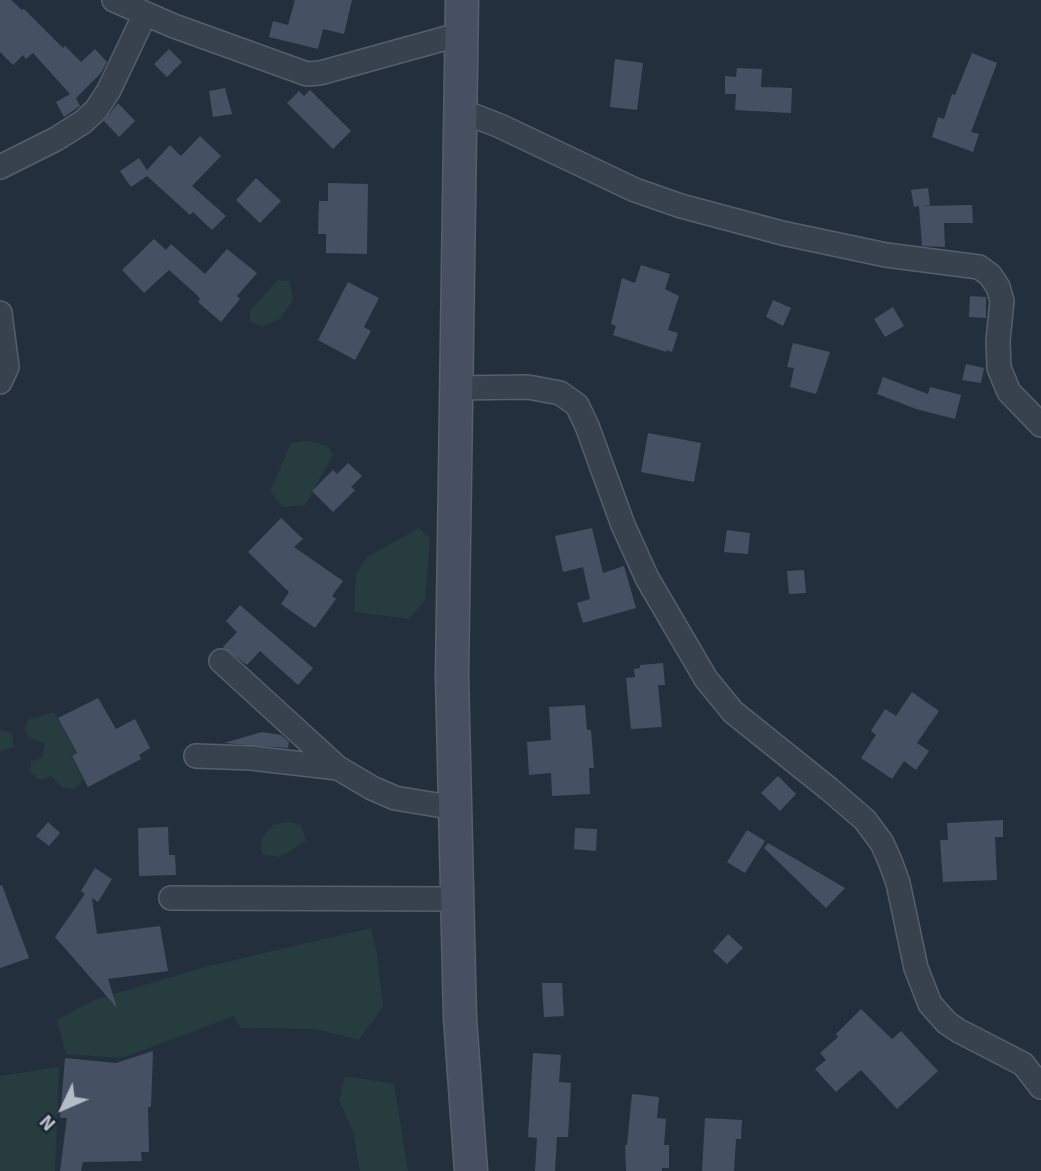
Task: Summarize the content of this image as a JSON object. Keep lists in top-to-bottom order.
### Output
{
  "north": "bottom left"
}
